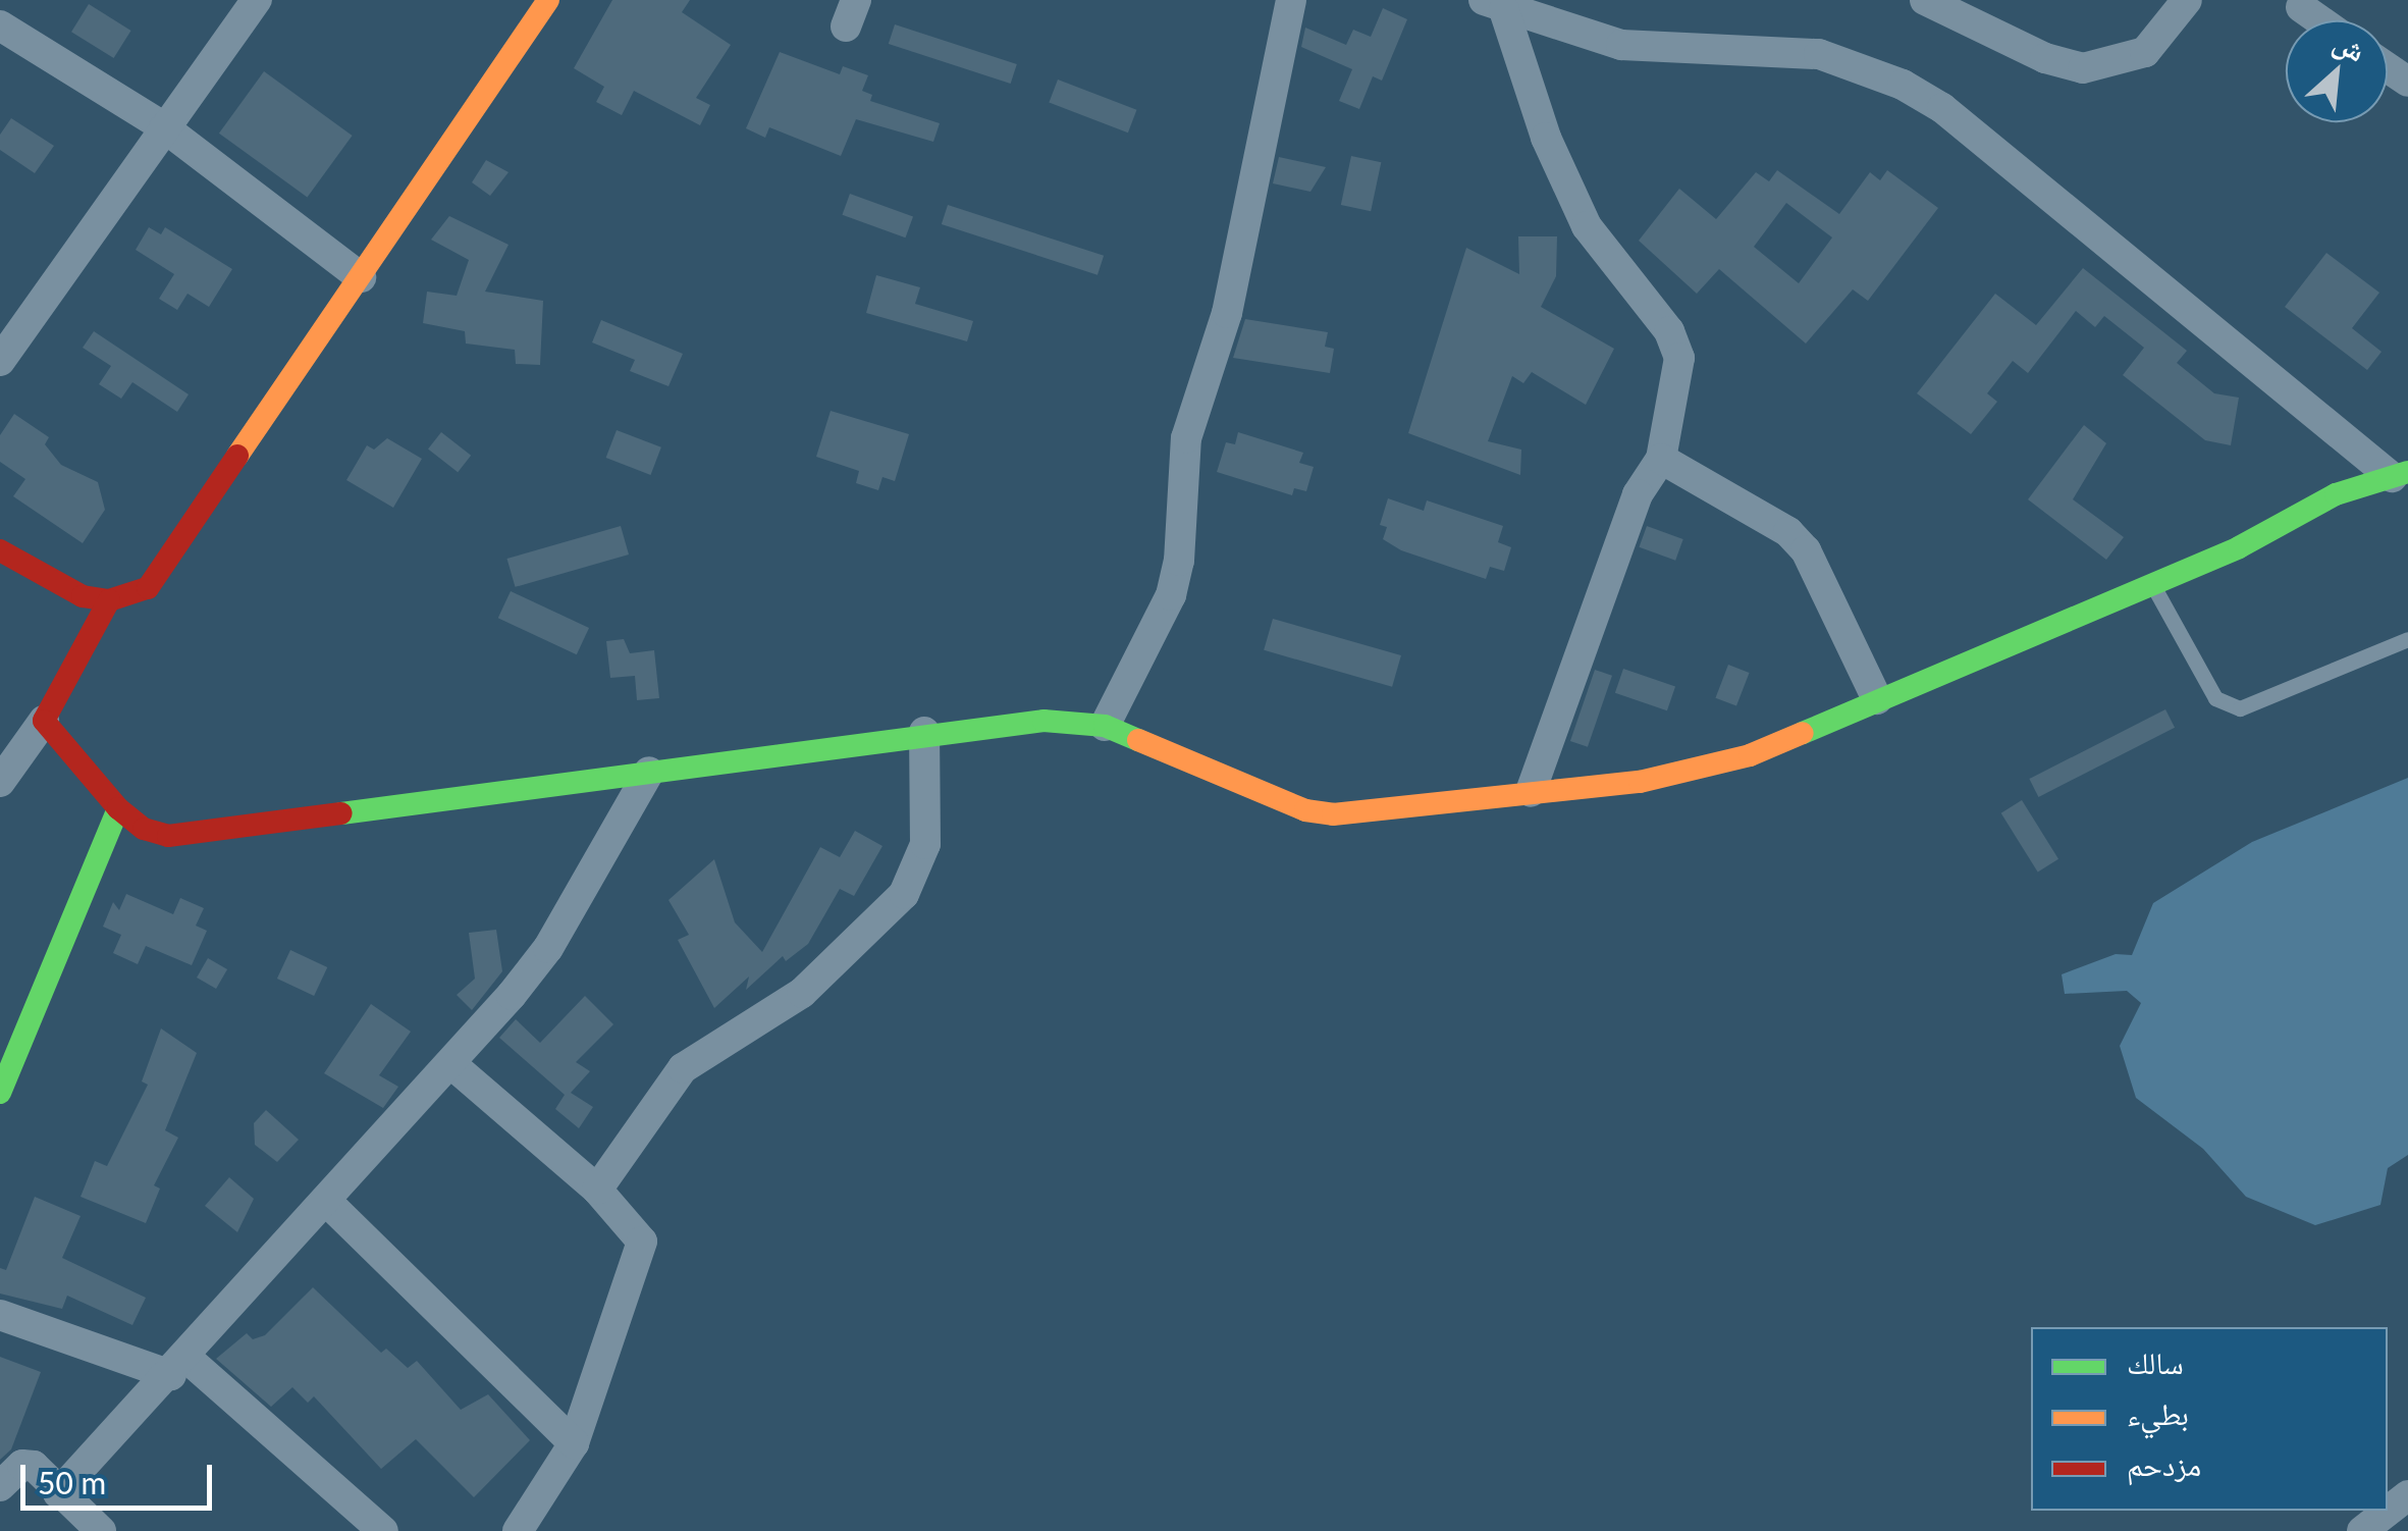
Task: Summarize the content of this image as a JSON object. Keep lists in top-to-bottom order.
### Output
{
  "legend": ["سالك", "بطيء", "مزدحم"],
  "scale_bar": "50 m",
  "north": "top right"
}
